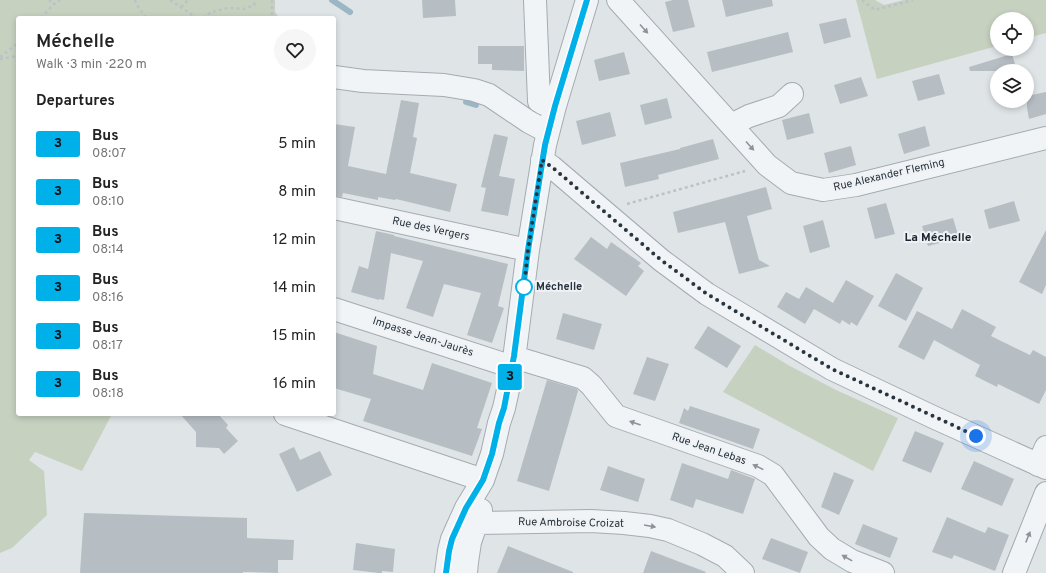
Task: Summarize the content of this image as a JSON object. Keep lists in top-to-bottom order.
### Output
{
  "streets": {
    "street": [
      "Rue Alexander Fleming",
      "Rue des Vergers",
      "Impasse Jean-Jaurès",
      "Rue Jean Lebas",
      "Rue Ambroise Croizat"
    ]
  },
  "crossings": [
    ["Impasse Jean-Jaurès", "Rue Jean Lebas"]
  ],
  "one_way": ["Rue Ambroise Croizat"],
  "districts": ["La Méchelle"],
  "places": ["Méchelle"],
  "lines": ["bus line 3"],
  "page": {
    "on_map": "3",
    "heading": [
      ["Méchelle", "Walk · 3 min · 220 m"],
      "Departures"
    ],
    "list": [
      {
        "mark": "3",
        "name": "Bus",
        "note": "08:07",
        "value": "5 min"
      },
      {
        "mark": "3",
        "name": "Bus",
        "note": "08:10",
        "value": "8 min"
      },
      {
        "mark": "3",
        "name": "Bus",
        "note": "08:14",
        "value": "12 min"
      },
      {
        "mark": "3",
        "name": "Bus",
        "note": "08:16",
        "value": "14 min"
      },
      {
        "mark": "3",
        "name": "Bus",
        "note": "08:17",
        "value": "15 min"
      },
      {
        "mark": "3",
        "name": "Bus",
        "note": "08:18",
        "value": "16 min"
      }
    ]
  }
}
